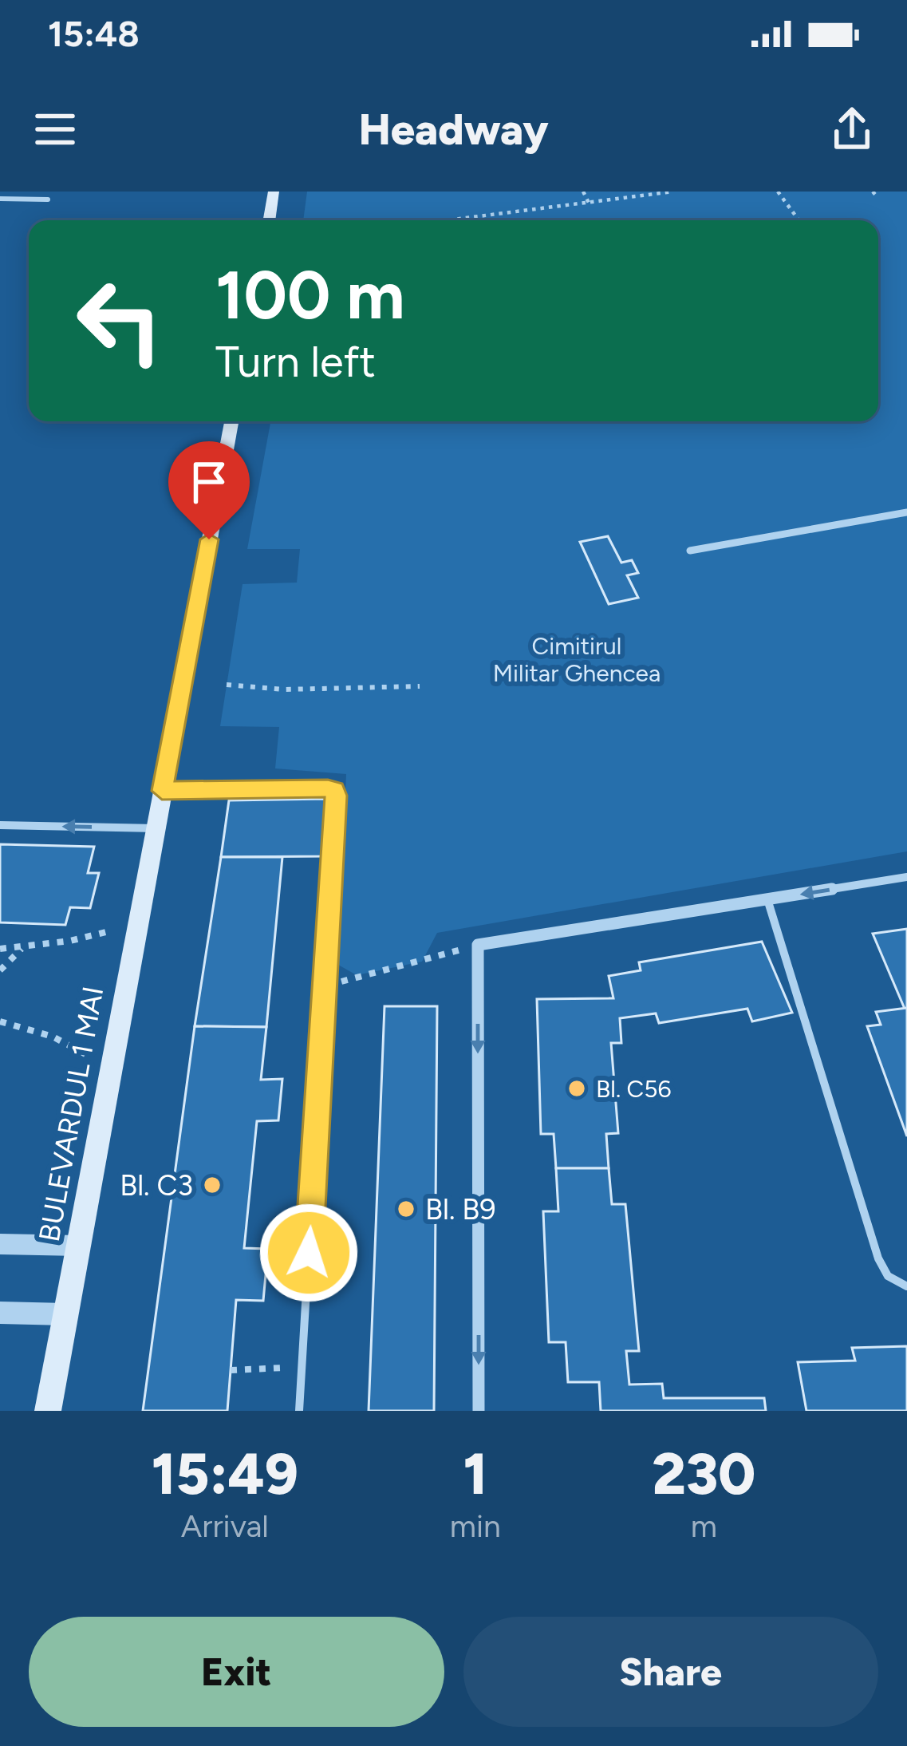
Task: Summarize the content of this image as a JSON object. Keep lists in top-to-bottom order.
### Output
{
  "streets": {
    "main road": ["BULEVARDUL 1 MAI"]
  },
  "parks": ["Cimitirul Militar Ghencea"],
  "places": ["Bl. C56", "Bl. C3", "Bl. B9"],
  "page": {
    "status": "15:48",
    "header": "Headway",
    "turn": ["100 m", "Turn left"],
    "eta": [
      "15:49",
      "Arrival",
      "1",
      "min",
      "230",
      "m"
    ],
    "buttons": ["Exit", "Share"]
  }
}
